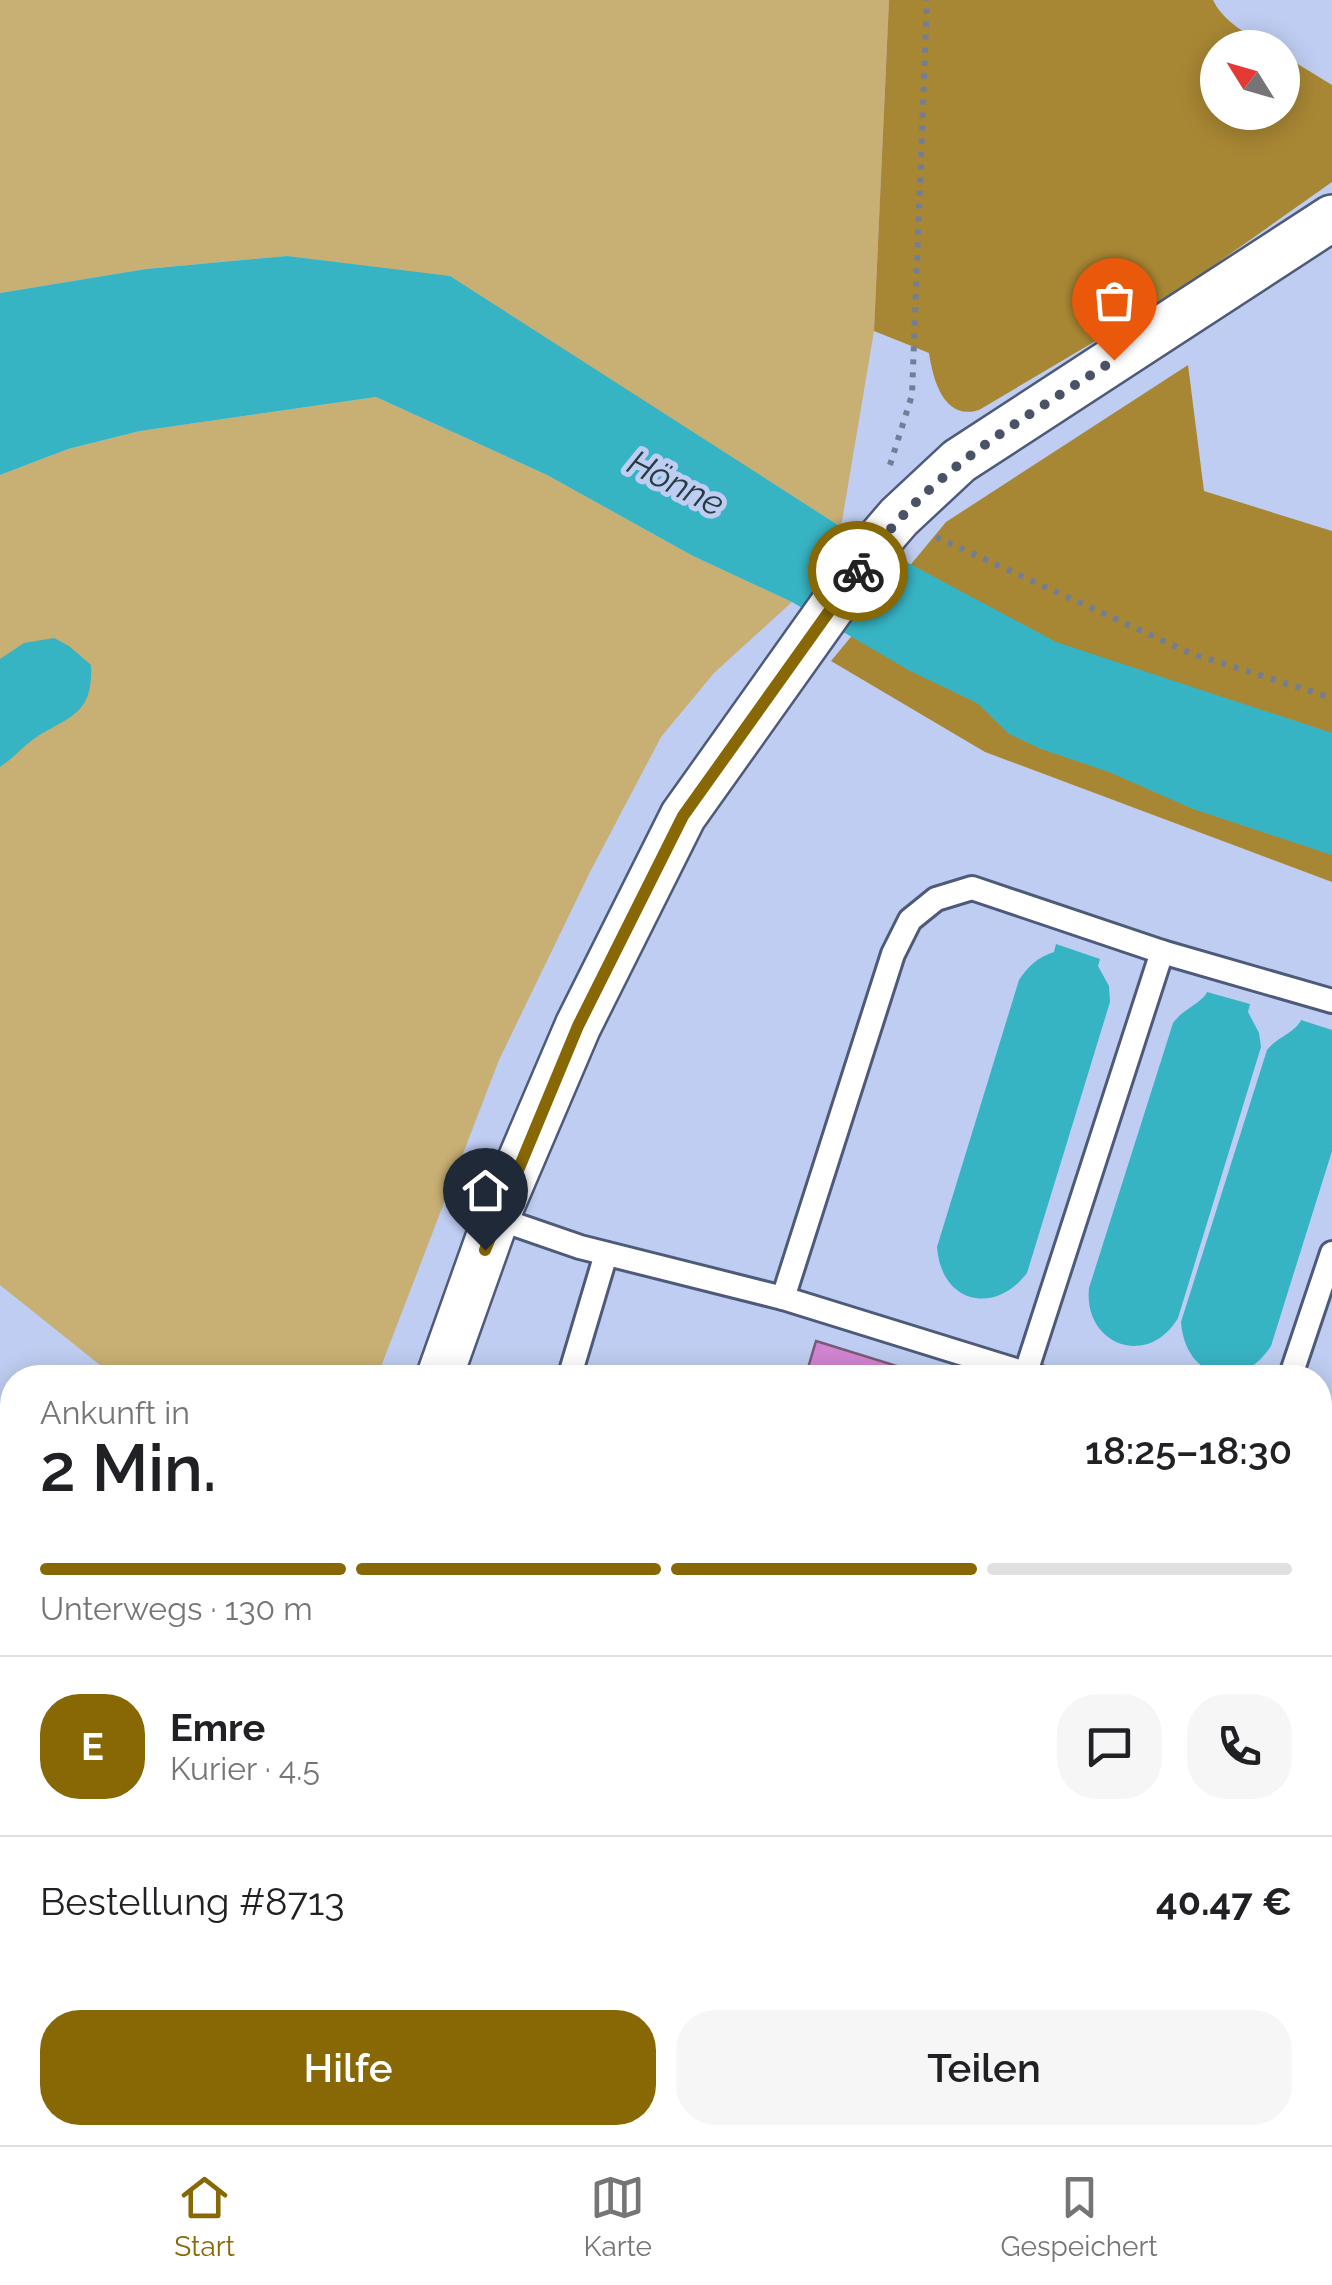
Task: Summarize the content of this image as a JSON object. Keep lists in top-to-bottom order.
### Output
{
  "water": ["Hönne"],
  "north": "top left",
  "page": {
    "heading": ["2 Min.", "Ankunft in", "18:25–18:30"],
    "panel": [
      "Emre",
      "Kurier · 4.5",
      "Bestellung #8713",
      "40.47 €"
    ],
    "bar": "Unterwegs · 130 m",
    "round": "E",
    "buttons": ["Hilfe", "Teilen"],
    "tabs": ["Start", "Karte", "Gespeichert"]
  }
}
